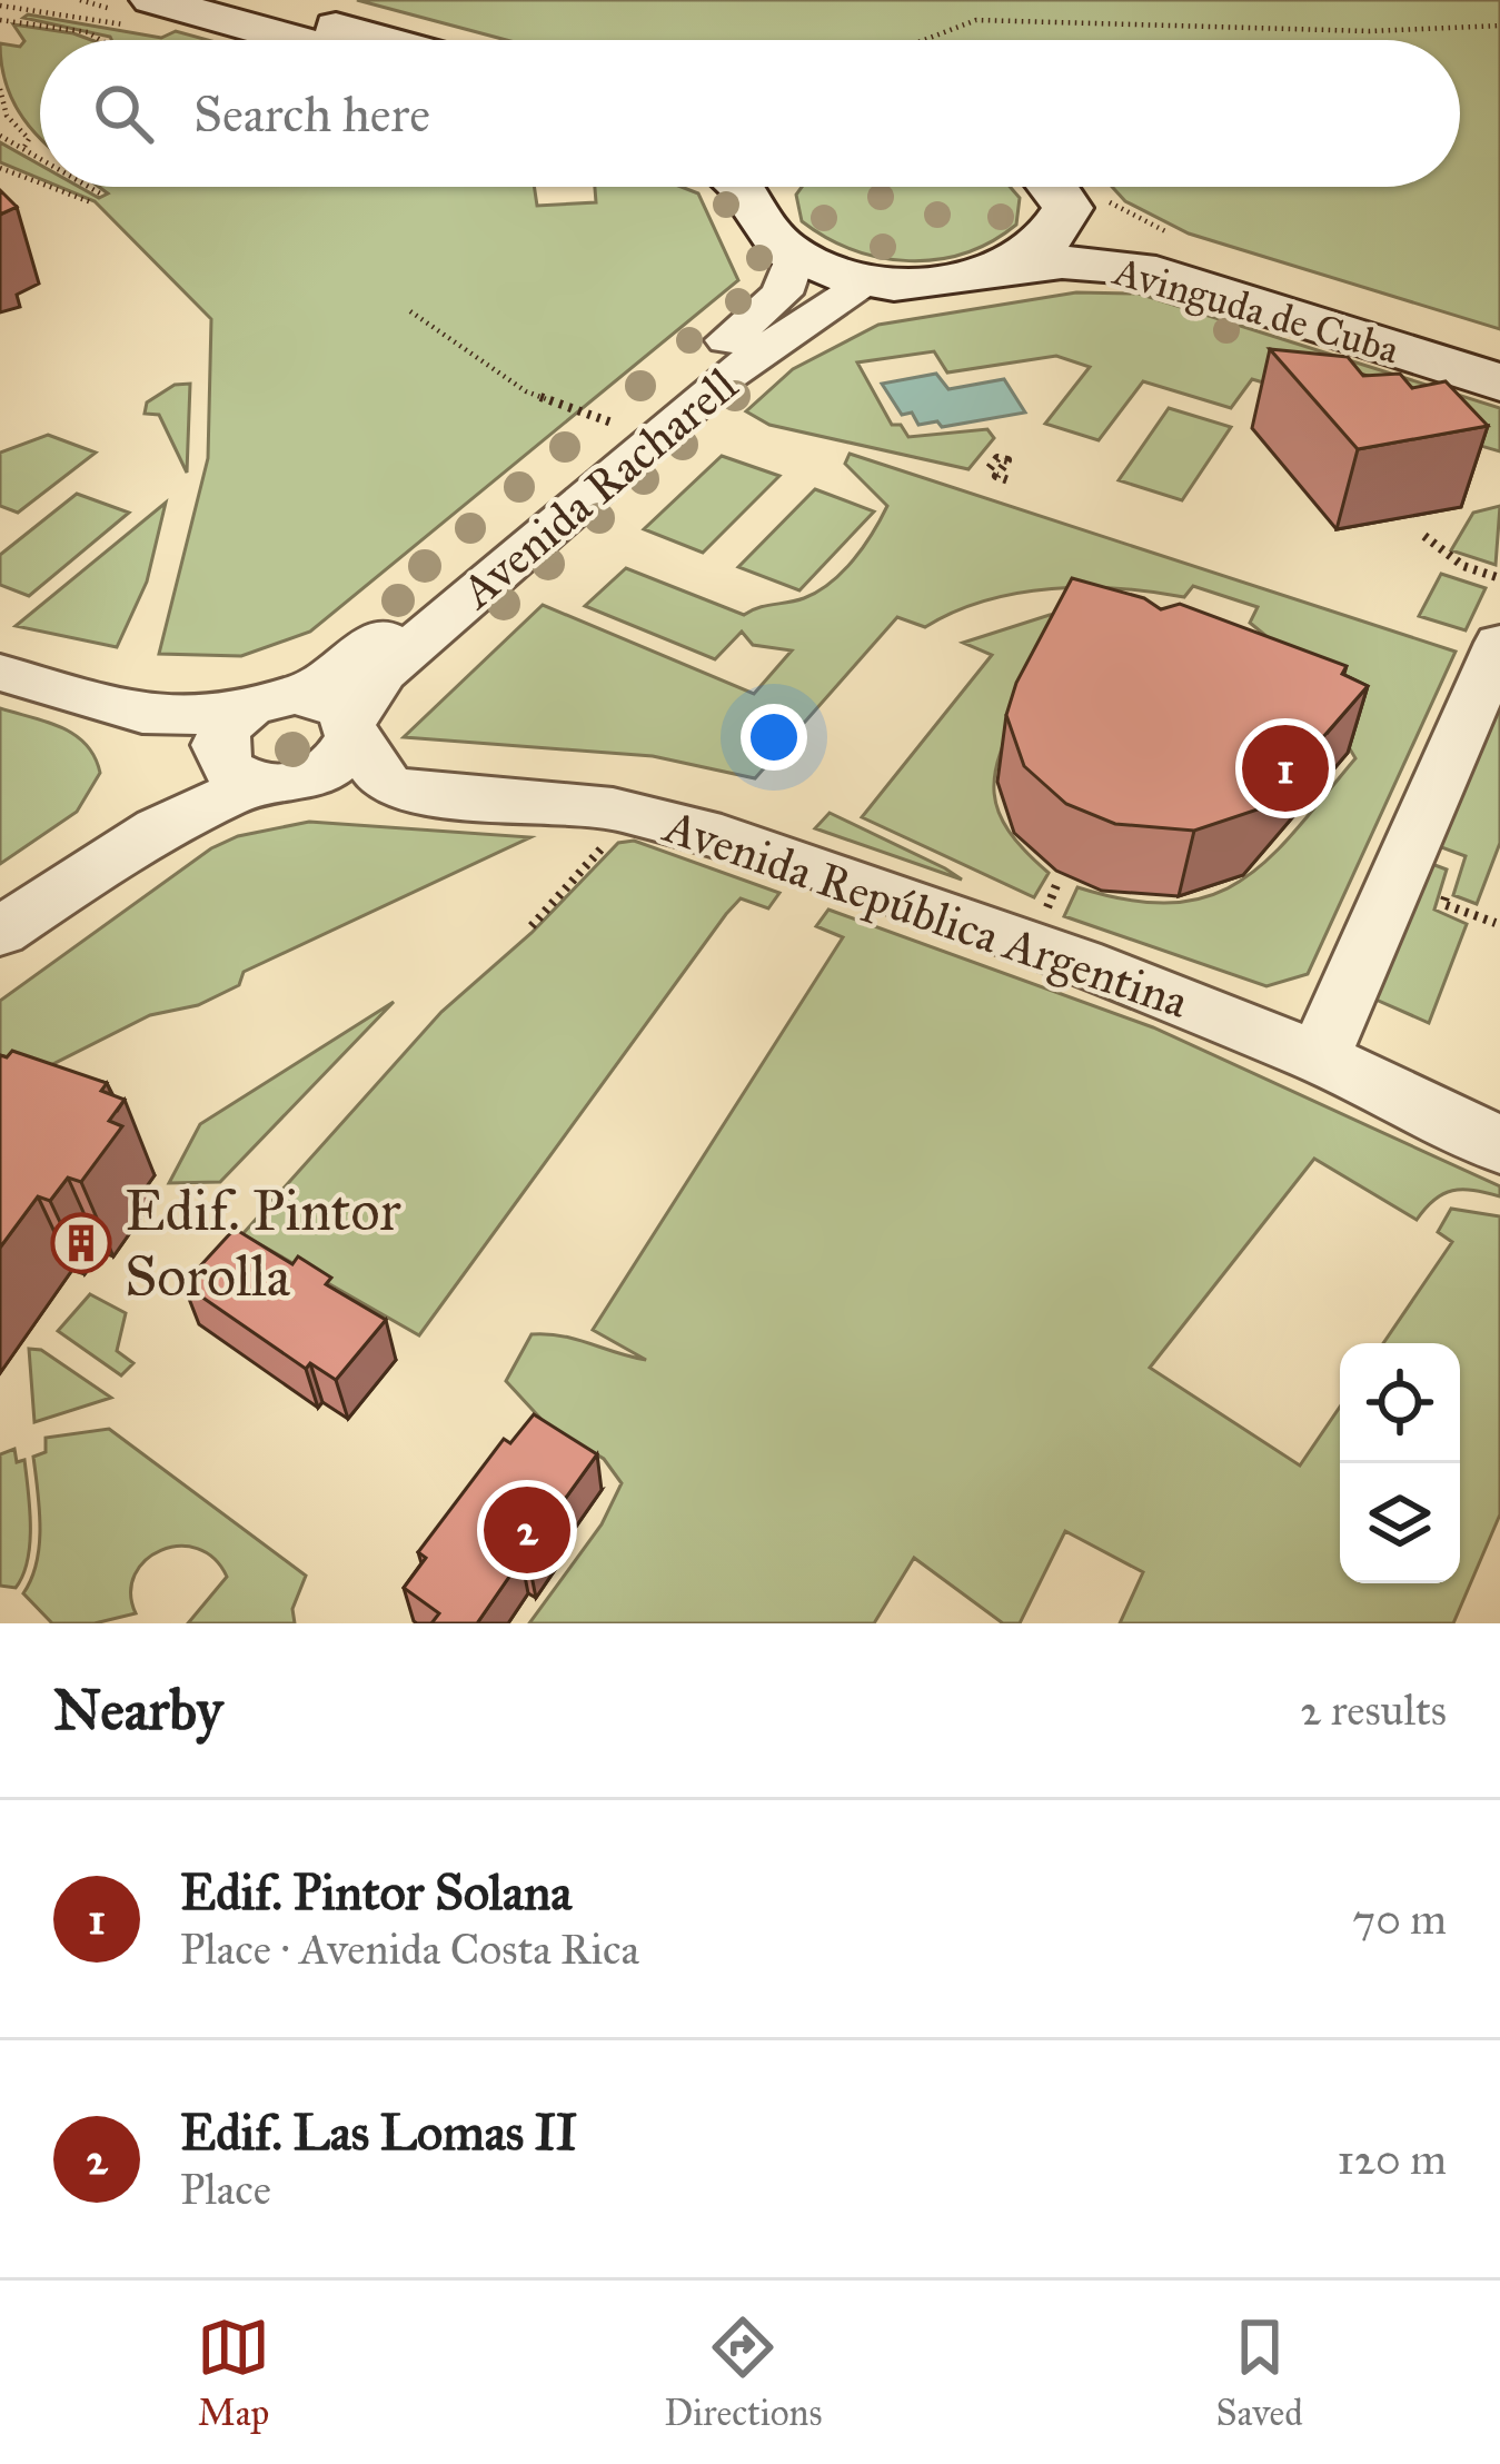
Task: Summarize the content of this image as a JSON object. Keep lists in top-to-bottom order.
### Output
{
  "streets": {
    "main road": ["Avinguda de Cuba"],
    "street": ["Avenida Racharell", "Avenida República Argentina"]
  },
  "crossings": [
    ["Avinguda de Cuba", "Avenida Racharell"],
    ["Avenida Racharell", "Avenida República Argentina"]
  ],
  "places": {
    "building": ["Edif. Pintor Sorolla"]
  },
  "page": {
    "search": "Search here",
    "pins": ["1", "2"],
    "heading": ["Nearby", "2 results"],
    "list": [
      {
        "mark": "1",
        "name": "Edif. Pintor Solana",
        "note": "Place · Avenida Costa Rica",
        "value": "70 m"
      },
      {
        "mark": "2",
        "name": "Edif. Las Lomas II",
        "note": "Place",
        "value": "120 m"
      }
    ],
    "nav": ["Map", "Directions", "Saved"]
  }
}
